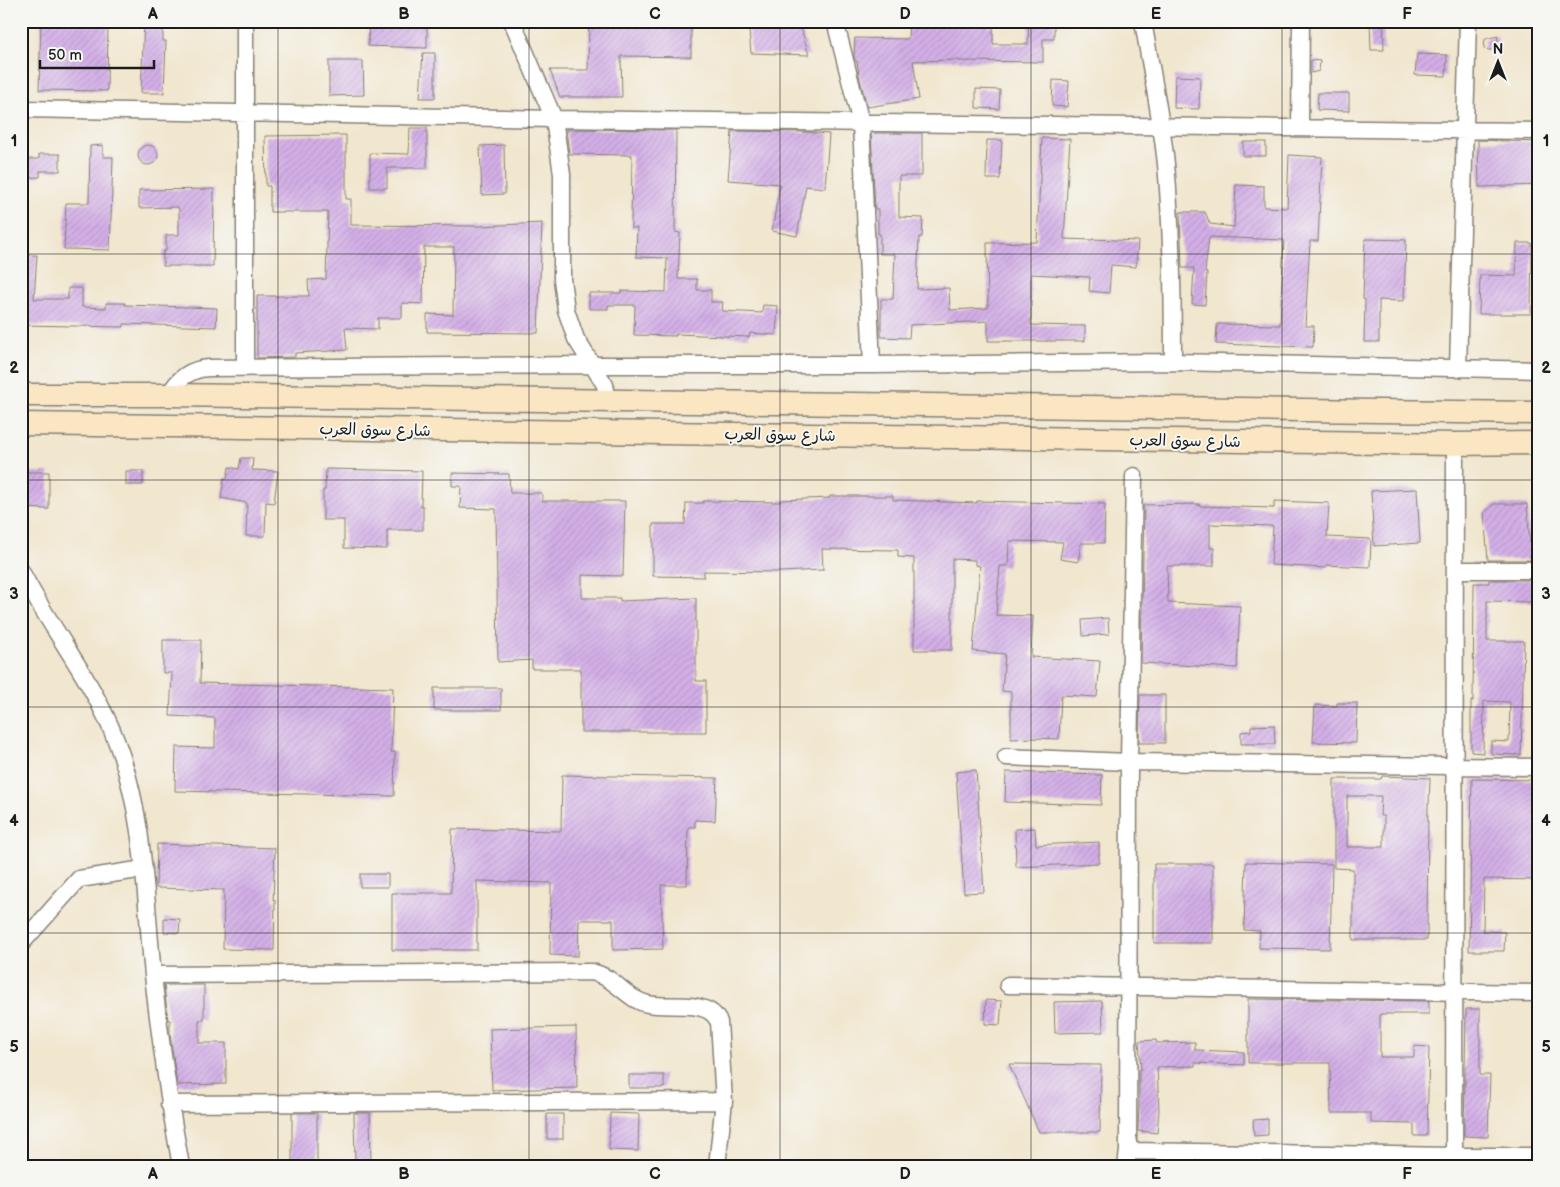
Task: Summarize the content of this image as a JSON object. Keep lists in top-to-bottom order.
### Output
{
  "streets": {
    "main road": ["شارع سوق العرب"]
  },
  "scale_bar": "50 m",
  "north": "top",
  "grid": {
    "columns": [
      "A",
      "B",
      "C",
      "D",
      "E",
      "F"
    ],
    "rows": [
      "1",
      "2",
      "3",
      "4",
      "5"
    ]
  }
}
